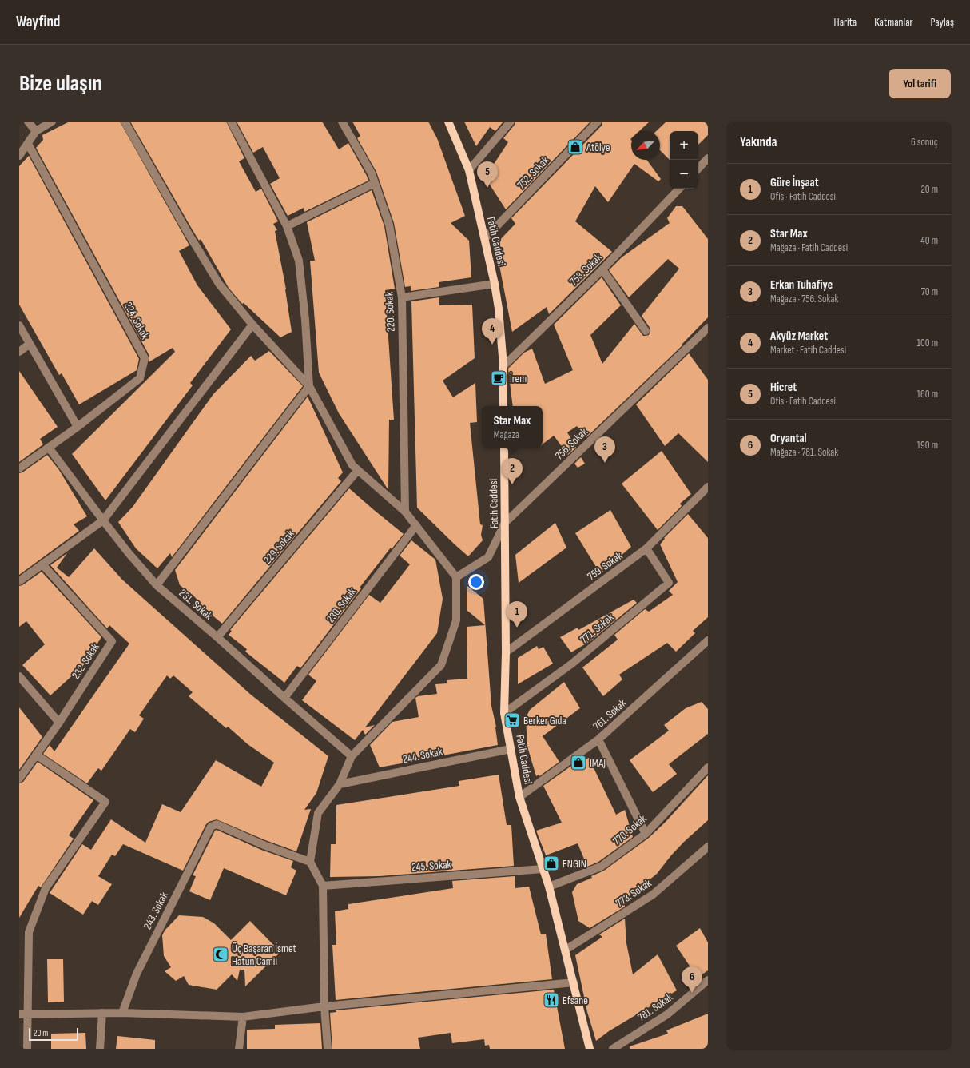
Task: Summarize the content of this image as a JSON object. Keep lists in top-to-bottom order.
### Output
{
  "streets": {
    "main road": ["Fatih Caddesi"],
    "street": [
      "752. Sokak",
      "753. Sokak",
      "220. Sokak",
      "224. Sokak",
      "756. Sokak",
      "229. Sokak",
      "759. Sokak",
      "231. Sokak",
      "230. Sokak",
      "771. Sokak",
      "232. Sokak",
      "761. Sokak",
      "244. Sokak",
      "770. Sokak",
      "245. Sokak",
      "773. Sokak",
      "243. Sokak",
      "781. Sokak"
    ]
  },
  "crossings": [
    ["752. Sokak", "Fatih Caddesi"],
    ["Fatih Caddesi", "753. Sokak"],
    ["Fatih Caddesi", "756. Sokak"],
    ["Fatih Caddesi", "759. Sokak"],
    ["Fatih Caddesi", "771. Sokak"],
    ["Fatih Caddesi", "761. Sokak"],
    ["Fatih Caddesi", "244. Sokak"],
    ["Fatih Caddesi", "770. Sokak"],
    ["Fatih Caddesi", "245. Sokak"],
    ["Fatih Caddesi", "773. Sokak"],
    ["224. Sokak", "231. Sokak"],
    ["229. Sokak", "231. Sokak"],
    ["759. Sokak", "771. Sokak"],
    ["231. Sokak", "230. Sokak"]
  ],
  "places": {
    "shop": ["Atölye", "IMAJ", "ENGIN"],
    "cafe": ["İrem"],
    "supermarket": ["Berker Gıda"],
    "mosque": ["Üç Başaran İsmet Hatun Camii"],
    "restaurant": ["Efsane"]
  },
  "scale_bar": "20 m",
  "north": "bottom left",
  "page": {
    "header": "Wayfind",
    "nav": ["Harita", "Katmanlar", "Paylaş"],
    "buttons": "Yol tarifi",
    "title": "Bize ulaşın",
    "heading": ["Yakında", "6 sonuç"],
    "map_buttons": ["+", "−"],
    "pins": [
      "5",
      "4",
      "3",
      "2",
      "1",
      "6"
    ],
    "list": [
      {
        "mark": "1",
        "name": "Güre İnşaat",
        "note": "Ofis · Fatih Caddesi",
        "value": "20 m"
      },
      {
        "mark": "2",
        "name": "Star Max",
        "note": "Mağaza · Fatih Caddesi",
        "value": "40 m"
      },
      {
        "mark": "3",
        "name": "Erkan Tuhafiye",
        "note": "Mağaza · 756. Sokak",
        "value": "70 m"
      },
      {
        "mark": "4",
        "name": "Akyüz Market",
        "note": "Market · Fatih Caddesi",
        "value": "100 m"
      },
      {
        "mark": "5",
        "name": "Hicret",
        "note": "Ofis · Fatih Caddesi",
        "value": "160 m"
      },
      {
        "mark": "6",
        "name": "Oryantal",
        "note": "Mağaza · 781. Sokak",
        "value": "190 m"
      }
    ],
    "popup": ["Star Max", "Mağaza"],
    "scale": "20 m"
  }
}
